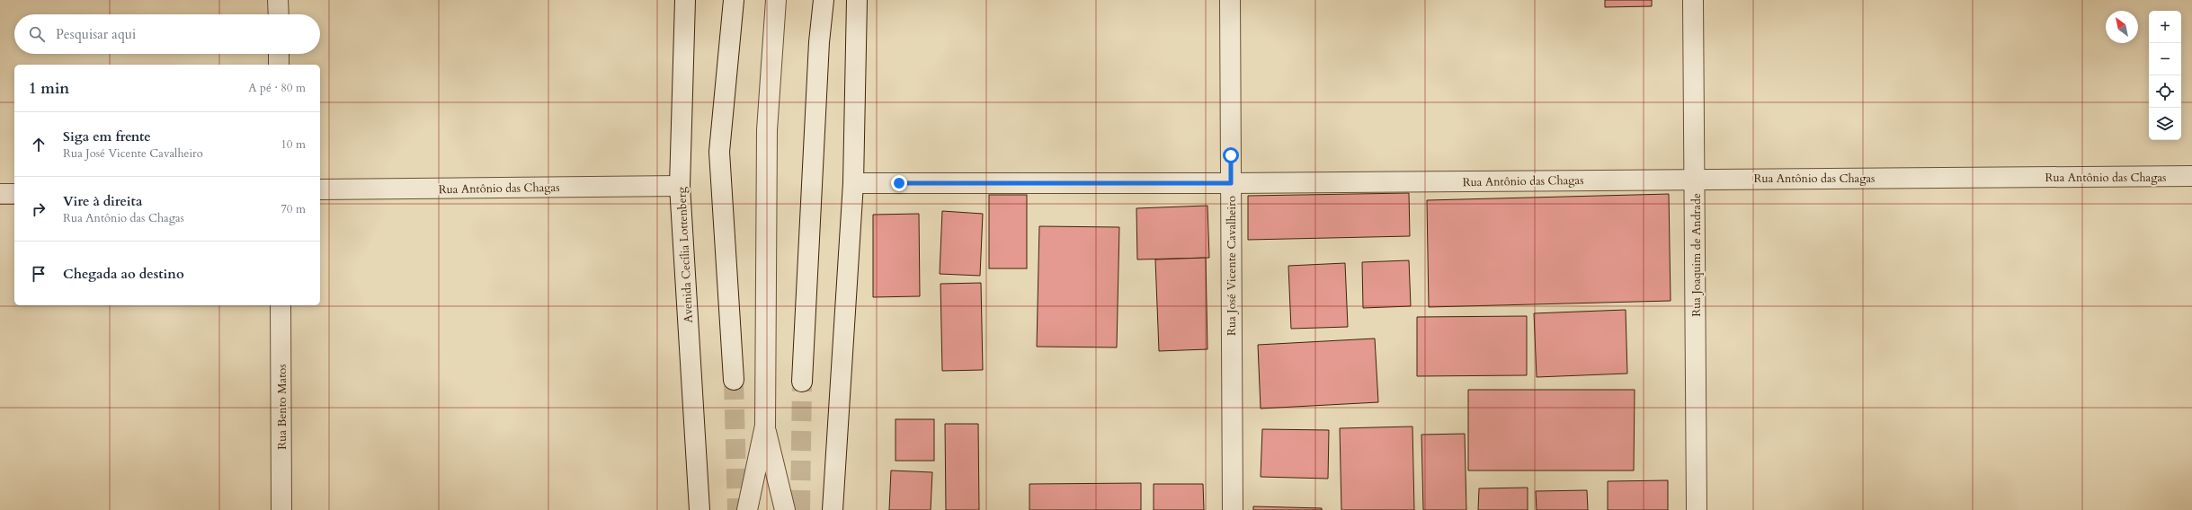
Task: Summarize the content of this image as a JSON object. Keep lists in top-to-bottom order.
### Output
{
  "streets": {
    "street": [
      "Rua Antônio das Chagas",
      "Avenida Cecília Lottenberg",
      "Rua Joaquim de Andrade",
      "Rua José Vicente Cavalheiro",
      "Rua Bento Matos"
    ]
  },
  "crossings": [
    ["Rua Antônio das Chagas", "Avenida Cecília Lottenberg"],
    ["Rua Antônio das Chagas", "Rua Joaquim de Andrade"],
    ["Rua Antônio das Chagas", "Rua José Vicente Cavalheiro"]
  ],
  "north": "top left",
  "page": {
    "map_buttons": ["+", "−"],
    "search": "Pesquisar aqui",
    "heading": ["1 min", "A pé · 80 m"],
    "list": [
      ["Siga em frente", "Rua José Vicente Cavalheiro", "10 m"],
      ["Vire à direita", "Rua Antônio das Chagas", "70 m"],
      "Chegada ao destino"
    ]
  }
}
